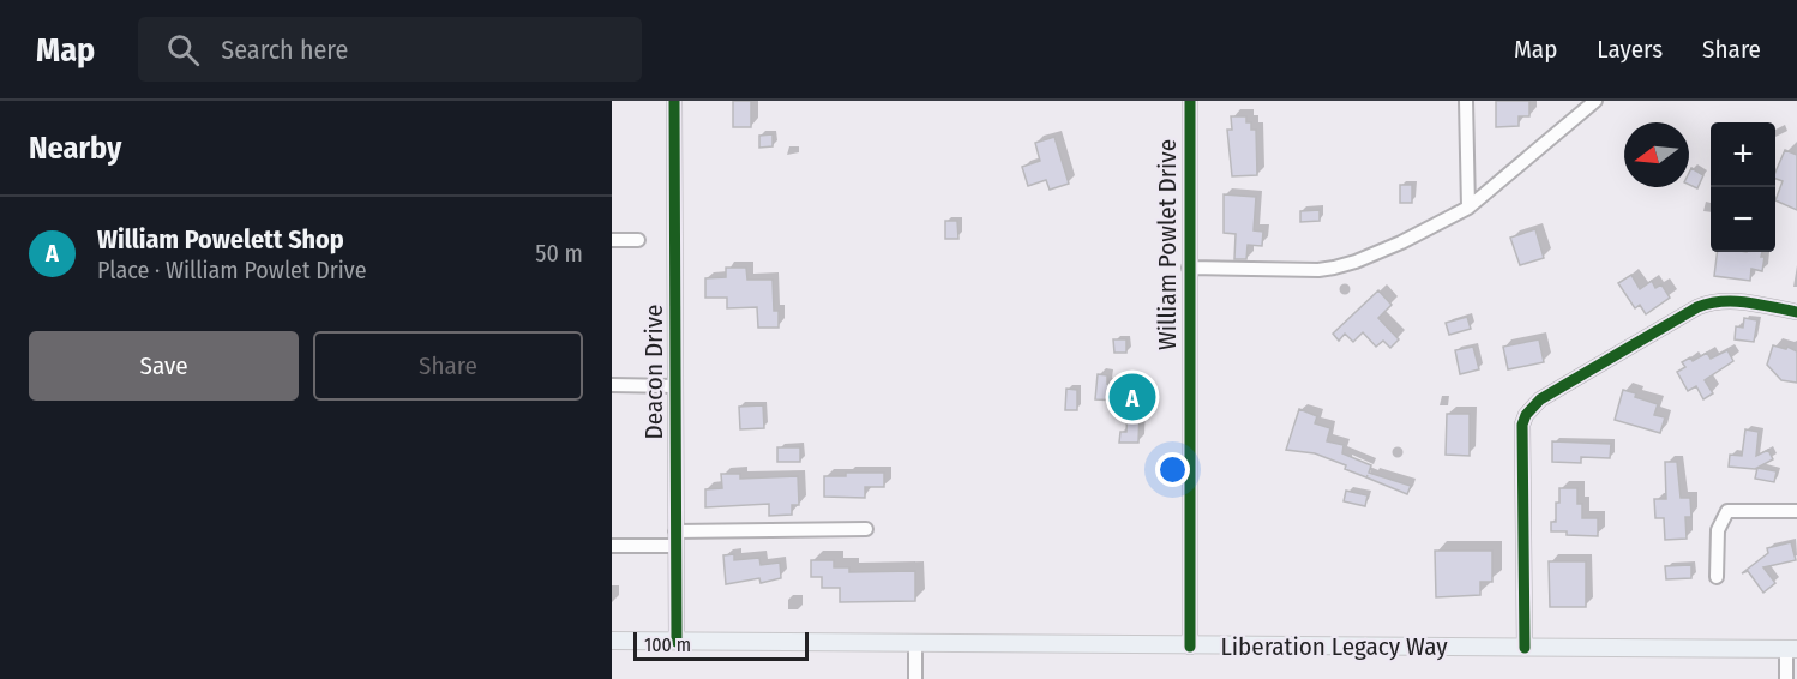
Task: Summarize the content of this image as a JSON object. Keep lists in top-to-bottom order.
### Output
{
  "streets": {
    "main road": ["Liberation Legacy Way"],
    "street": ["William Powlet Drive", "Deacon Drive"]
  },
  "crossings": [
    ["William Powlet Drive", "Liberation Legacy Way"],
    ["Deacon Drive", "Liberation Legacy Way"]
  ],
  "scale_bar": "100 m",
  "north": "left",
  "page": {
    "header": "Map",
    "search": "Search here",
    "nav": ["Map", "Layers", "Share"],
    "heading": "Nearby",
    "map_buttons": ["+", "−"],
    "list": [
      {
        "mark": "A",
        "name": "William Powelett Shop",
        "note": "Place · William Powlet Drive",
        "value": "50 m"
      }
    ],
    "buttons": ["Save", "Share"],
    "pins": "A",
    "scale": "100 m"
  }
}
